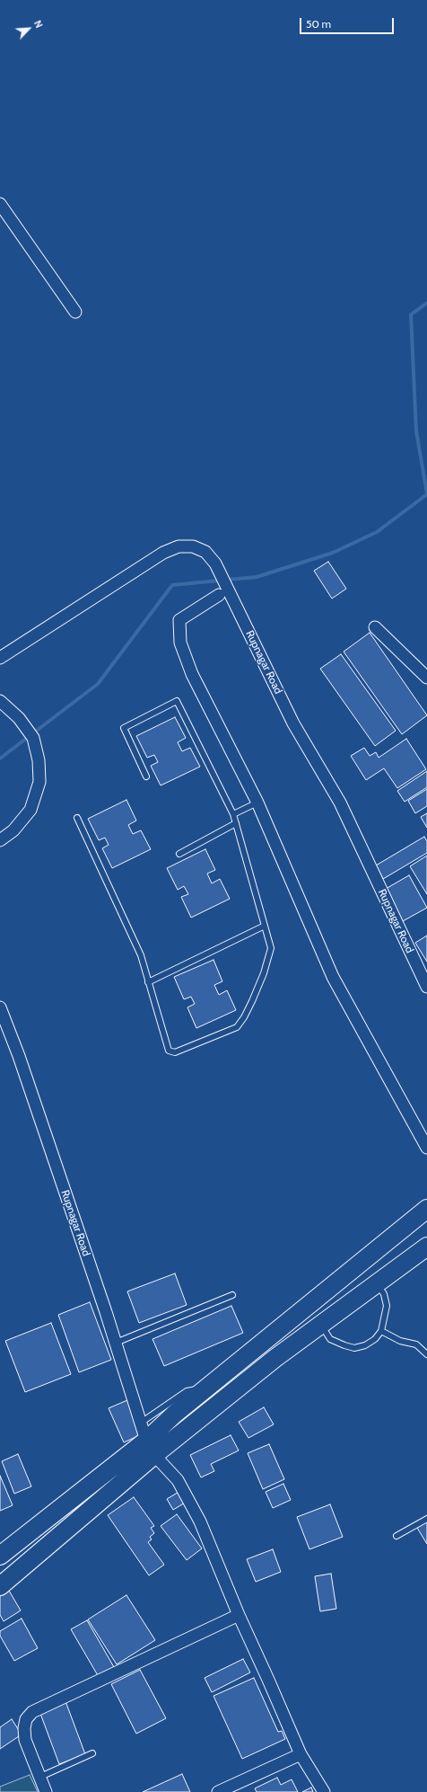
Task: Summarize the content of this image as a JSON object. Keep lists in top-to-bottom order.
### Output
{
  "streets": {
    "street": ["Rupnagar Road"]
  },
  "scale_bar": "50 m",
  "north": "top right"
}
